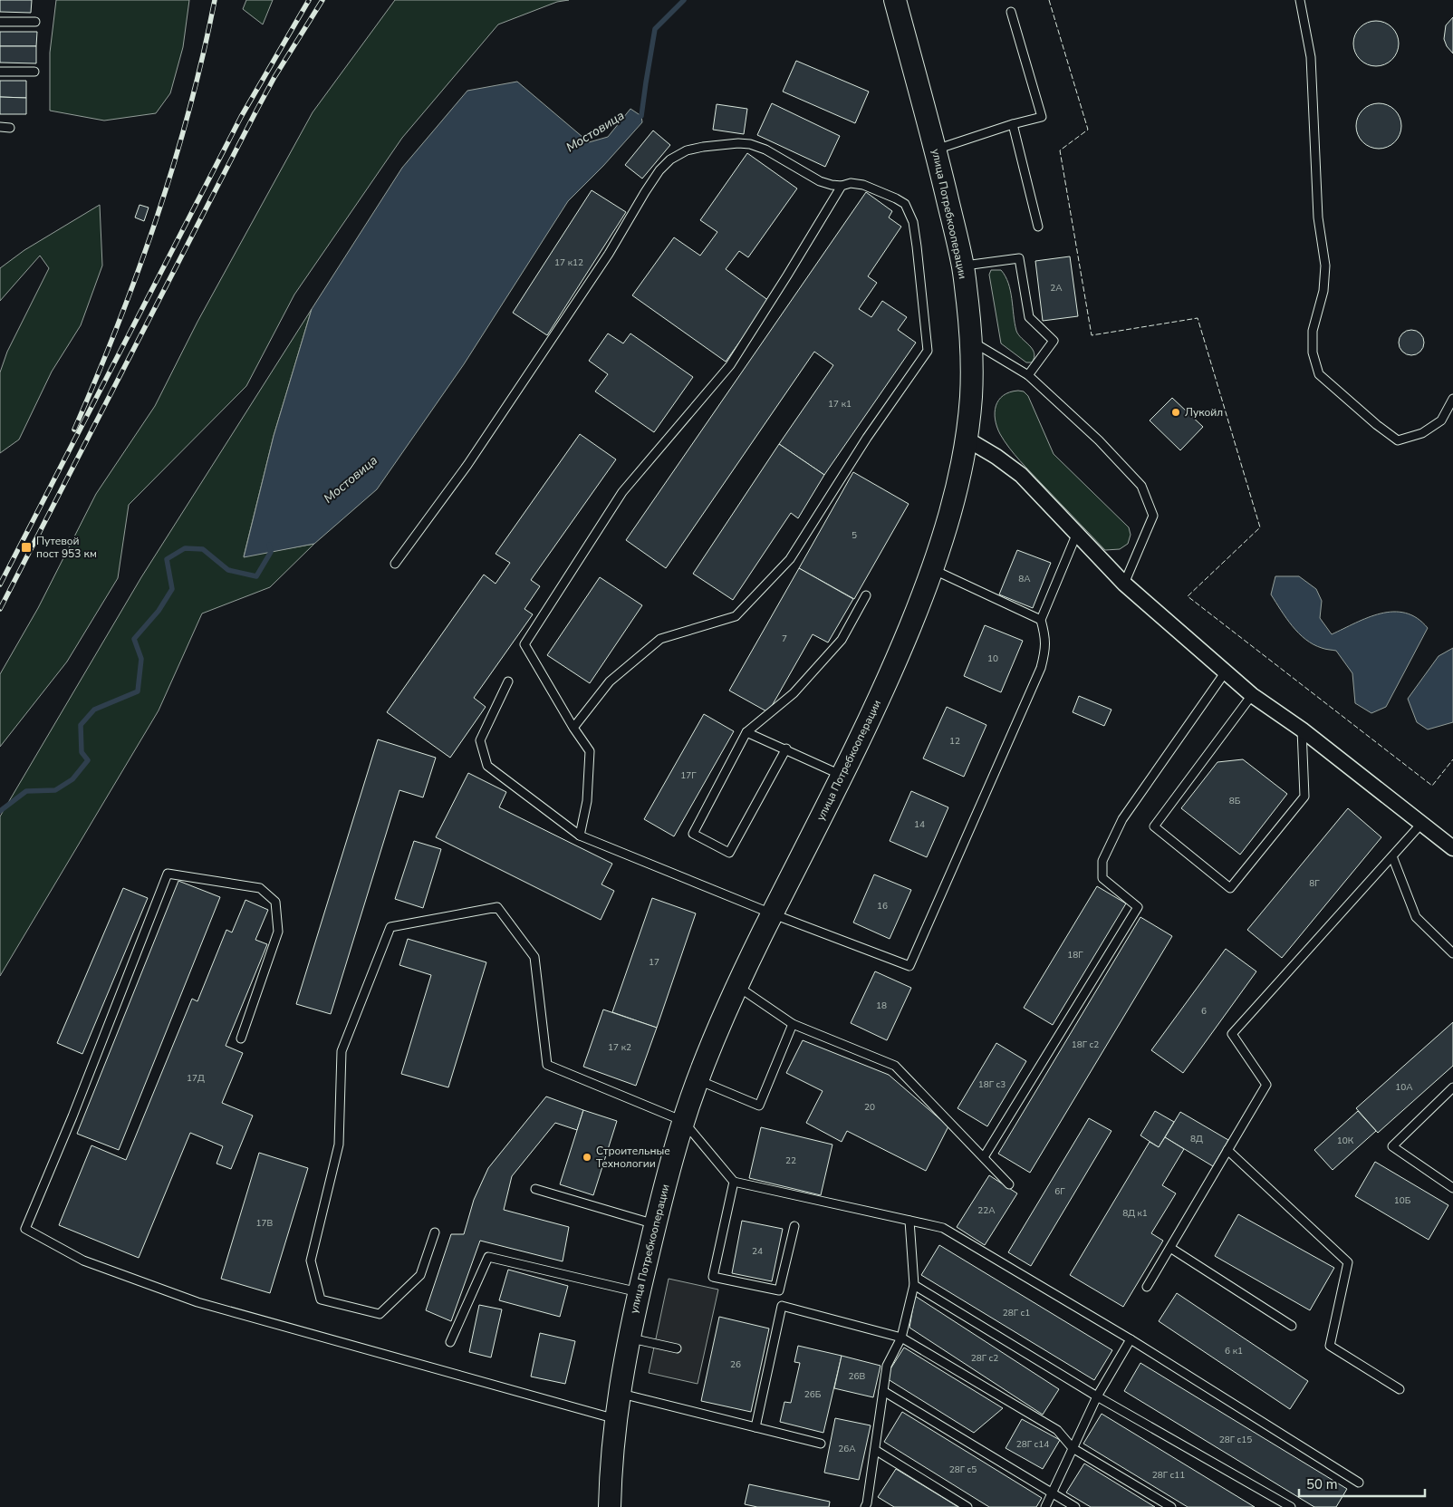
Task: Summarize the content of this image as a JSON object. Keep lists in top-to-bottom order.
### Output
{
  "streets": {
    "main road": ["улица Потребкооперации"]
  },
  "water": ["Мостовица"],
  "places": {
    "other": ["Лукойл", "Строительные Технологии"],
    "transit": ["Путевой пост 953 км"]
  },
  "house_numbers": [
    "17 к12",
    "2А",
    "17 к1",
    "5",
    "8А",
    "7",
    "10",
    "12",
    "17Г",
    "8Б",
    "14",
    "8Г",
    "16",
    "18Г",
    "17",
    "18",
    "6",
    "18Г с2",
    "17 к2",
    "17Д",
    "18Г с3",
    "10А",
    "20",
    "8Д",
    "10К",
    "22",
    "6Г",
    "10Б",
    "22А",
    "8Д к1",
    "17В",
    "24",
    "28Г с1",
    "6 к1",
    "28Г с2",
    "26",
    "26В",
    "26Б",
    "28Г с15",
    "28Г с14",
    "26А",
    "28Г с5",
    "28Г с11"
  ],
  "scale_bar": "50 m"
}
